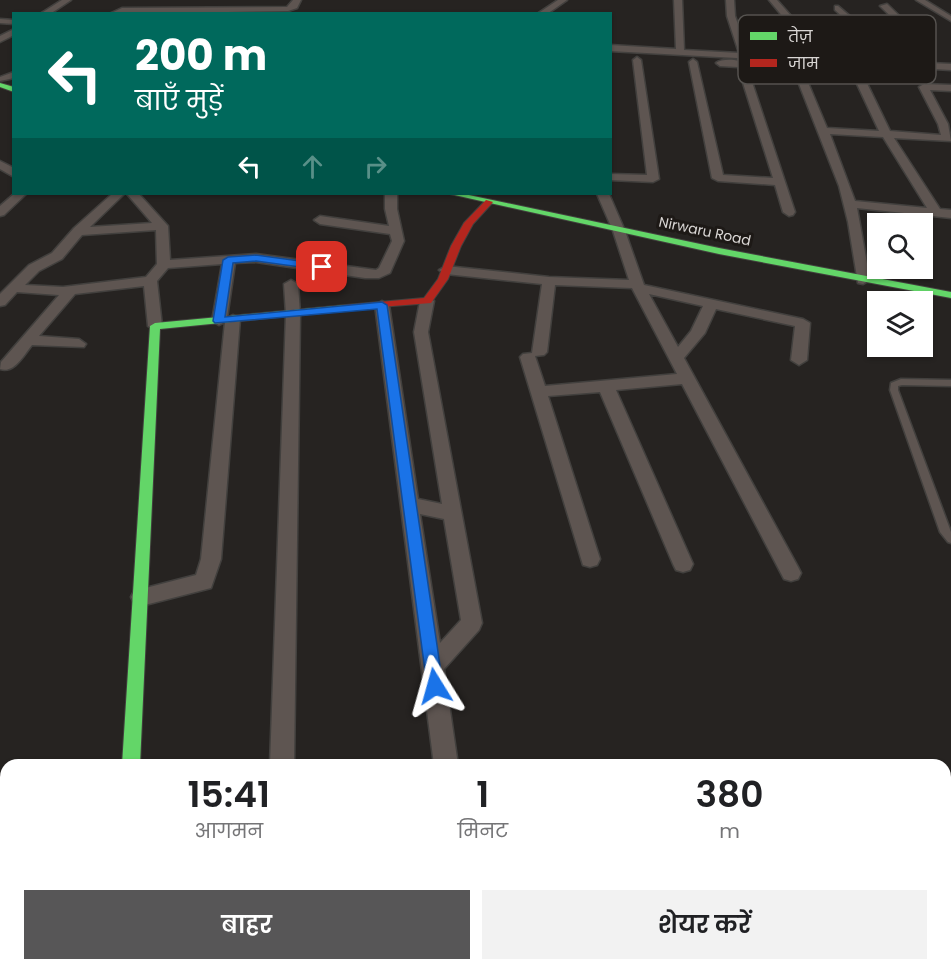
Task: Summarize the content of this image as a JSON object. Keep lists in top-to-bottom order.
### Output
{
  "streets": {
    "street": ["Nirwaru Road"]
  },
  "legend": ["तेज़", "जाम"],
  "page": {
    "turn": ["200 m", "बाएँ मुड़ें"],
    "eta": [
      "15:41",
      "आगमन",
      "1",
      "मिनट",
      "380",
      "m"
    ],
    "buttons": ["बाहर", "शेयर करें"]
  }
}
